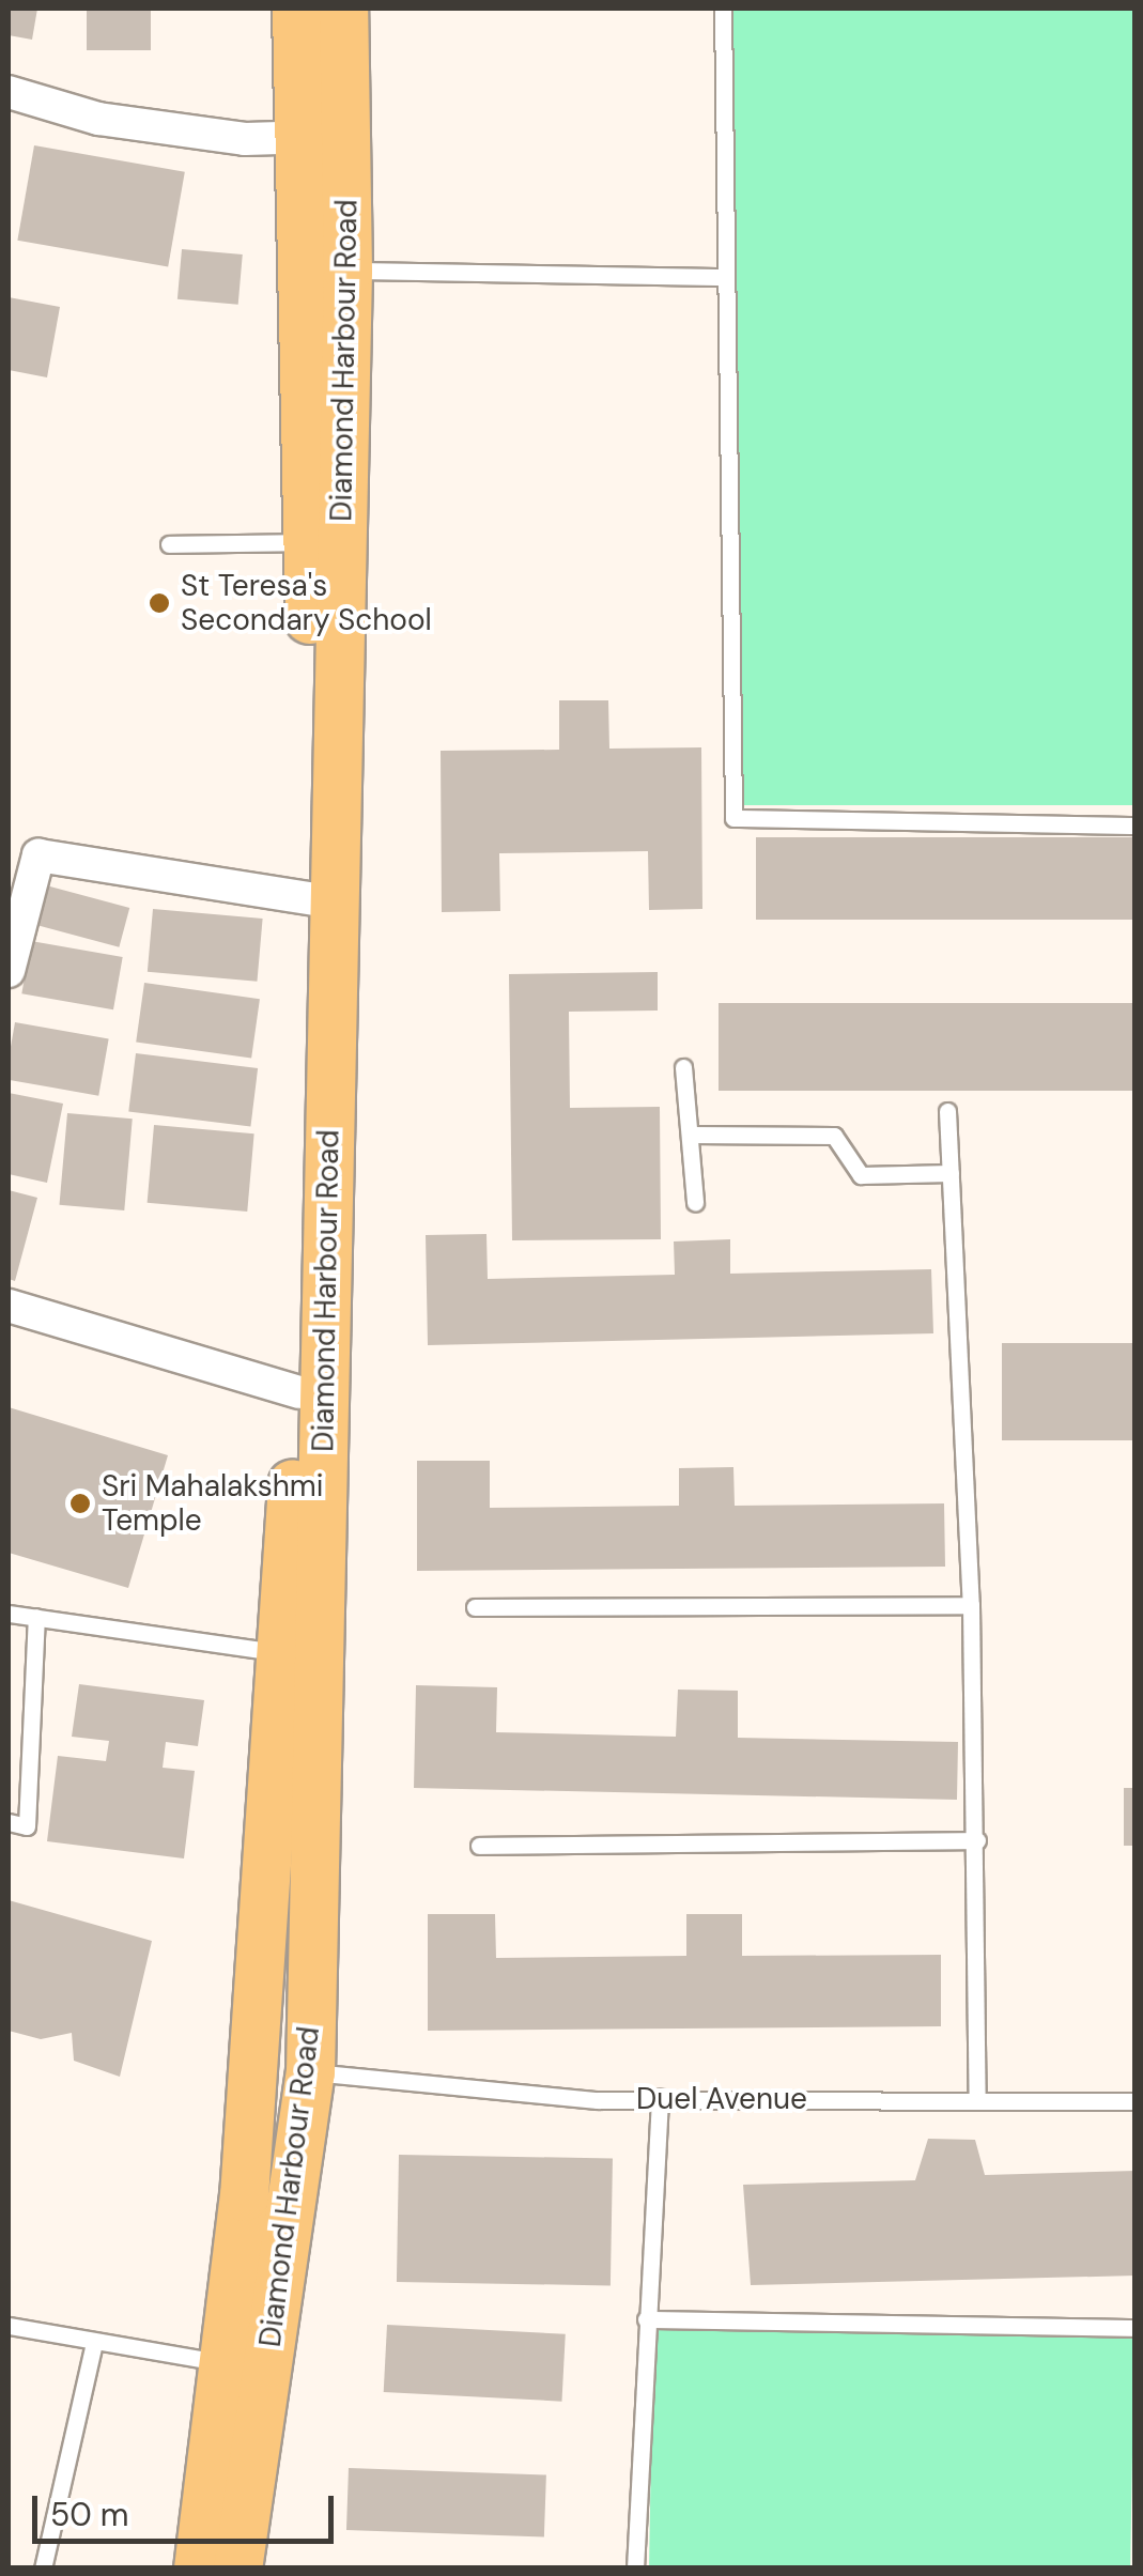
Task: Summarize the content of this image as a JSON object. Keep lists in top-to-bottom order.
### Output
{
  "streets": {
    "main road": ["Diamond Harbour Road"],
    "lane": ["Duel Avenue"]
  },
  "crossings": [
    ["Diamond Harbour Road", "Duel Avenue"]
  ],
  "places": ["St Teresa's Secondary School", "Sri Mahalakshmi Temple"],
  "scale_bar": "50 m"
}
